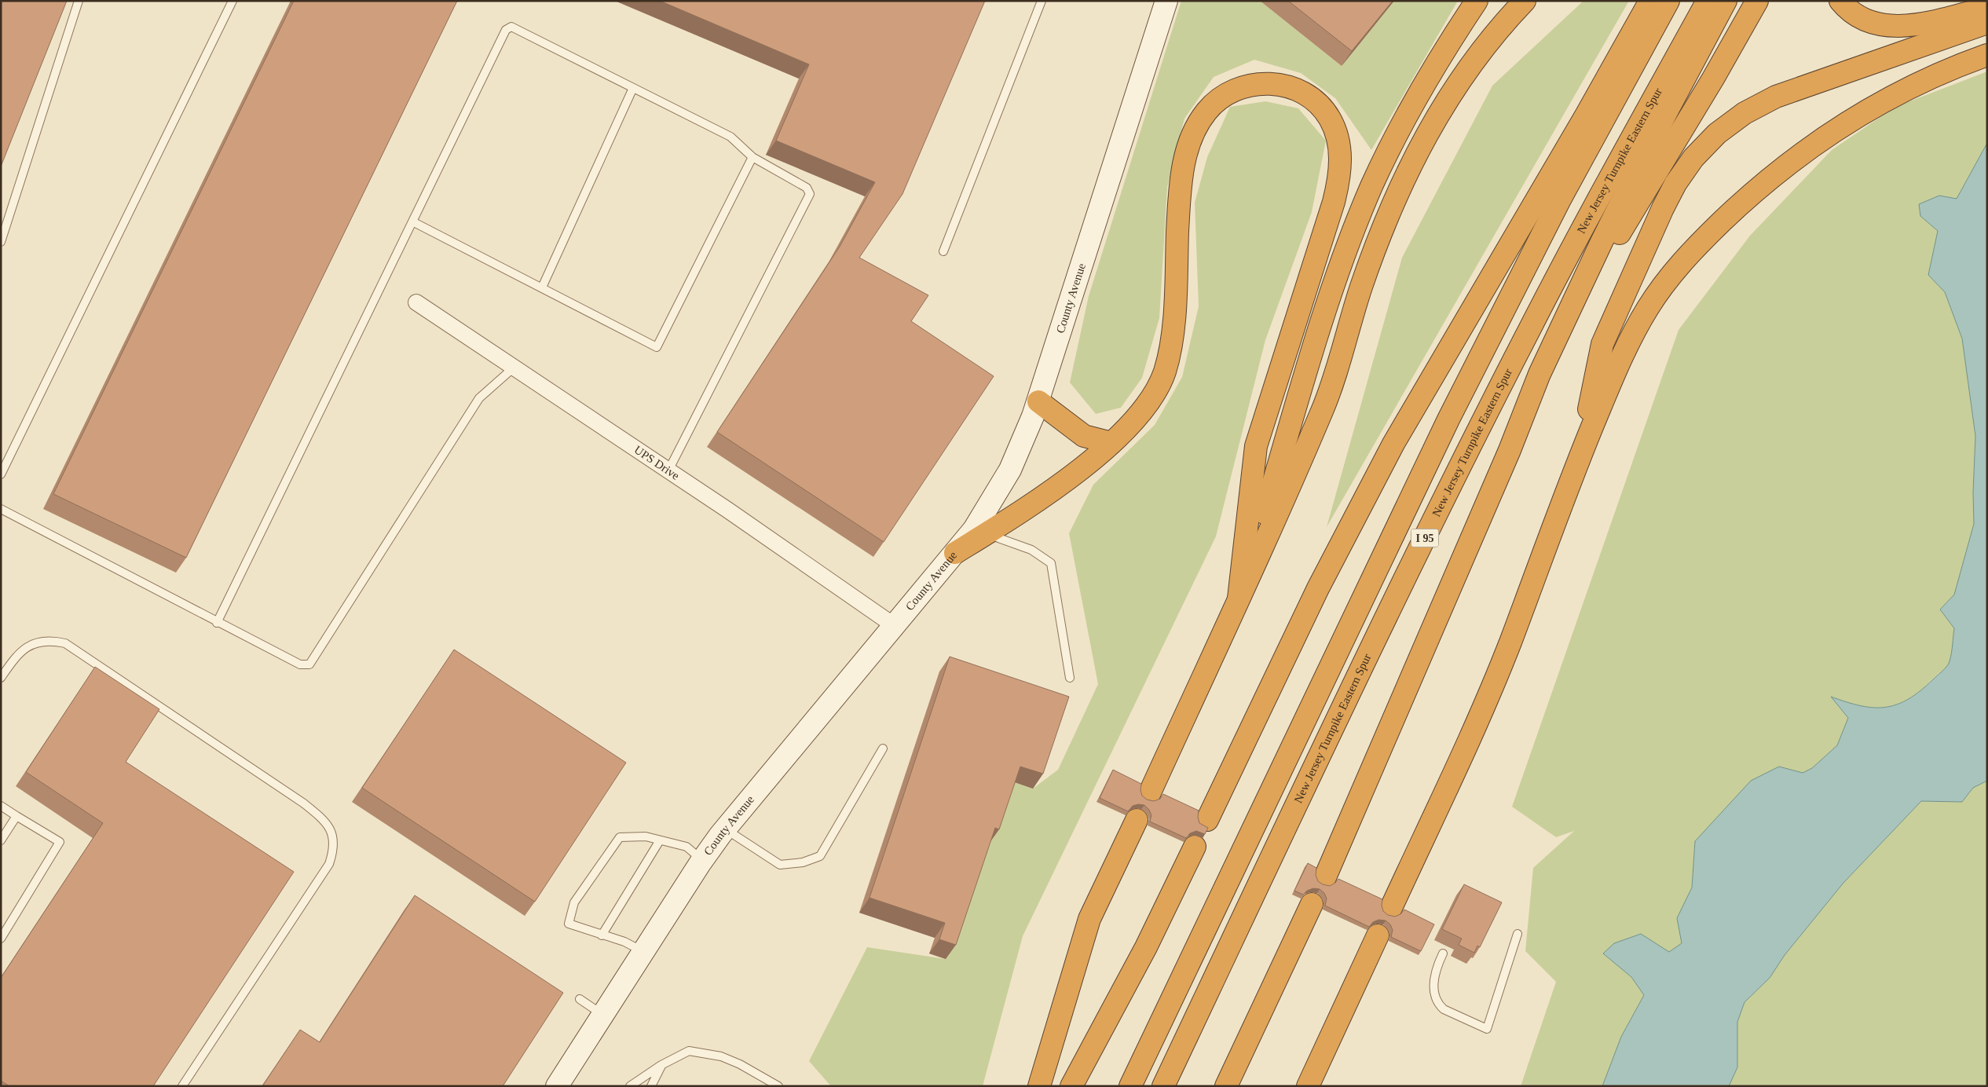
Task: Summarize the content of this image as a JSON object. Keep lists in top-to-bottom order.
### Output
{
  "streets": {
    "highway": ["New Jersey Turnpike Eastern Spur", "I 95"],
    "main road": ["County Avenue"],
    "street": ["UPS Drive"]
  },
  "crossings": [
    ["County Avenue", "UPS Drive"]
  ]
}
